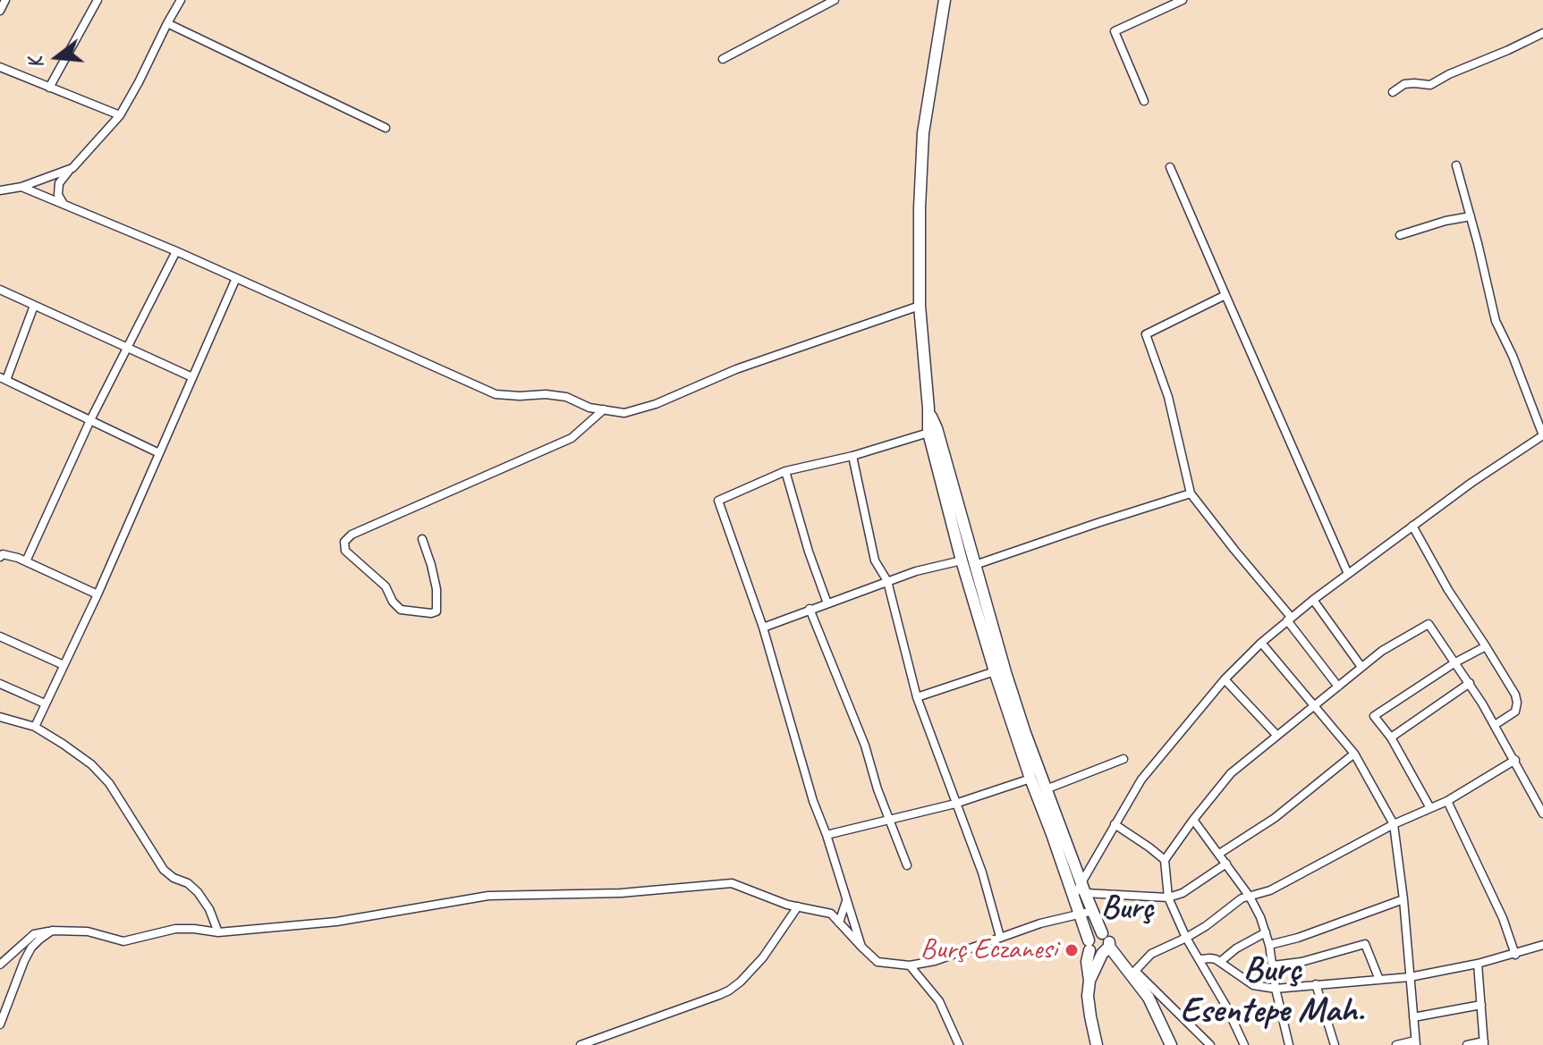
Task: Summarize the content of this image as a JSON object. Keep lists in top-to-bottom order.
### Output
{
  "districts": ["Burç", "Burç Esentepe Mah."],
  "places": ["Burç Eczanesi"],
  "north": "left"
}
